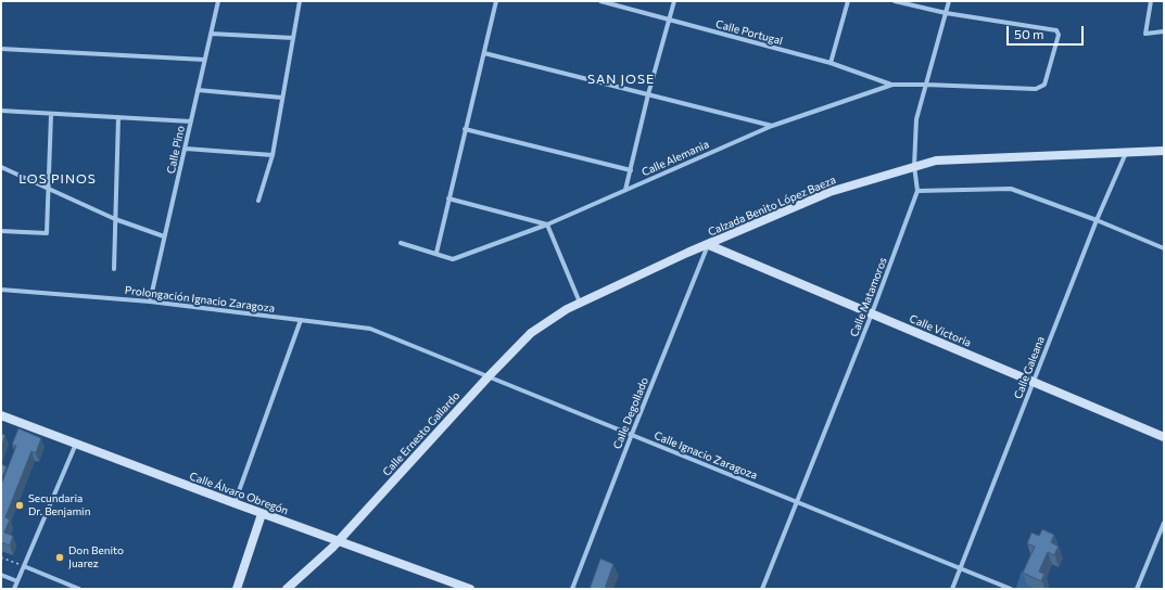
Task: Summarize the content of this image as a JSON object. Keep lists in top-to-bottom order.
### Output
{
  "streets": {
    "street": [
      "Calle Portugal",
      "Calle Pino",
      "Calle Alemania",
      "Calzada Benito López Baeza",
      "Calle Matamoros",
      "Prolongación Ignacio Zaragoza",
      "Calle Victoria",
      "Calle Galeana",
      "Calle Degollado",
      "Calle Ernesto Gallardo",
      "Calle Ignacio Zaragoza",
      "Calle Álvaro Obregón"
    ]
  },
  "crossings": [
    ["Calle Portugal", "Calle Alemania"],
    ["Calle Pino", "Prolongación Ignacio Zaragoza"],
    ["Calle Alemania", "Calle Matamoros"],
    ["Calzada Benito López Baeza", "Calle Matamoros"],
    ["Calzada Benito López Baeza", "Calle Victoria"],
    ["Calzada Benito López Baeza", "Calle Galeana"],
    ["Calzada Benito López Baeza", "Calle Degollado"],
    ["Calzada Benito López Baeza", "Calle Ernesto Gallardo"],
    ["Calle Matamoros", "Calle Victoria"],
    ["Calle Matamoros", "Calle Ignacio Zaragoza"],
    ["Prolongación Ignacio Zaragoza", "Calle Ignacio Zaragoza"],
    ["Calle Victoria", "Calle Galeana"],
    ["Calle Victoria", "Calle Degollado"],
    ["Calle Galeana", "Calle Ignacio Zaragoza"],
    ["Calle Degollado", "Calle Ignacio Zaragoza"],
    ["Calle Ernesto Gallardo", "Calle Ignacio Zaragoza"],
    ["Calle Ernesto Gallardo", "Calle Álvaro Obregón"]
  ],
  "districts": ["SAN JOSE", "LOS PINOS"],
  "places": ["Secundaria Dr. Benjamin", "Don Benito Juarez"],
  "scale_bar": "50 m"
}
